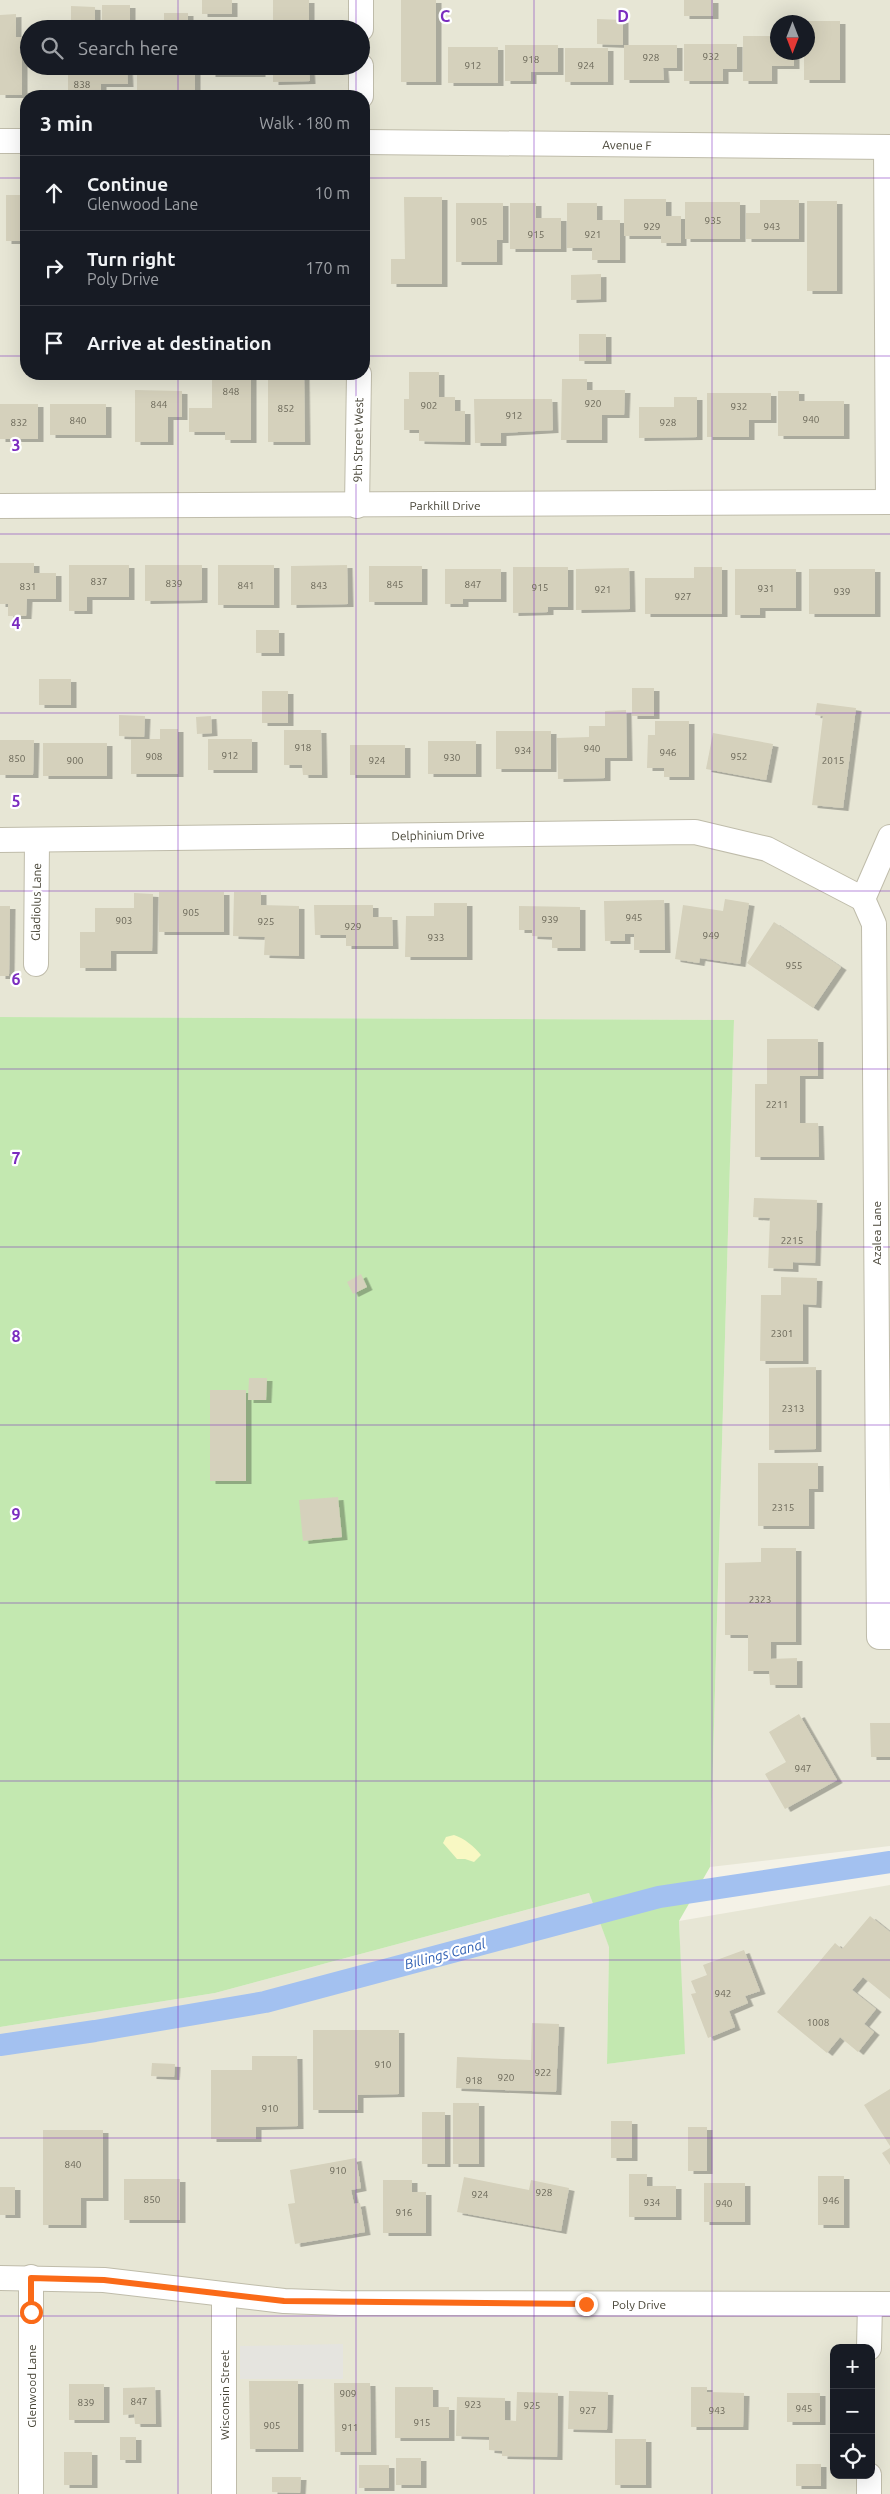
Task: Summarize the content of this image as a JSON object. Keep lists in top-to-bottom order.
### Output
{
  "streets": {
    "street": [
      "Avenue F",
      "9th Street West",
      "Parkhill Drive",
      "Delphinium Drive",
      "Gladiolus Lane",
      "Azalea Lane",
      "Poly Drive",
      "Glenwood Lane",
      "Wisconsin Street"
    ]
  },
  "crossings": [
    ["9th Street West", "Parkhill Drive"],
    ["Delphinium Drive", "Gladiolus Lane"],
    ["Delphinium Drive", "Azalea Lane"],
    ["Poly Drive", "Glenwood Lane"],
    ["Poly Drive", "Wisconsin Street"]
  ],
  "water": ["Billings Canal"],
  "house_numbers": [
    "932",
    "928",
    "918",
    "912",
    "924",
    "838",
    "935",
    "905",
    "929",
    "943",
    "915",
    "921",
    "848",
    "920",
    "844",
    "902",
    "932",
    "852",
    "912",
    "940",
    "840",
    "832",
    "928",
    "837",
    "839",
    "845",
    "847",
    "841",
    "843",
    "831",
    "915",
    "931",
    "921",
    "939",
    "927",
    "918",
    "940",
    "934",
    "946",
    "912",
    "908",
    "952",
    "930",
    "850",
    "900",
    "924",
    "2015",
    "905",
    "945",
    "939",
    "903",
    "925",
    "929",
    "949",
    "933",
    "955",
    "2211",
    "2215",
    "2301",
    "2313",
    "2315",
    "2323",
    "947",
    "942",
    "1008",
    "910",
    "922",
    "920",
    "918",
    "910",
    "840",
    "910",
    "928",
    "924",
    "850",
    "946",
    "934",
    "940",
    "916",
    "909",
    "847",
    "839",
    "923",
    "925",
    "945",
    "927",
    "943",
    "915",
    "905",
    "911"
  ],
  "north": "bottom",
  "page": {
    "search": "Search here",
    "heading": ["3 min", "Walk · 180 m"],
    "list": [
      ["Continue", "Glenwood Lane", "10 m"],
      ["Turn right", "Poly Drive", "170 m"],
      "Arrive at destination"
    ],
    "map_buttons": ["+", "−"]
  },
  "grid": {
    "columns": ["C", "D"],
    "rows": [
      "3",
      "4",
      "5",
      "6",
      "7",
      "8",
      "9"
    ]
  }
}
